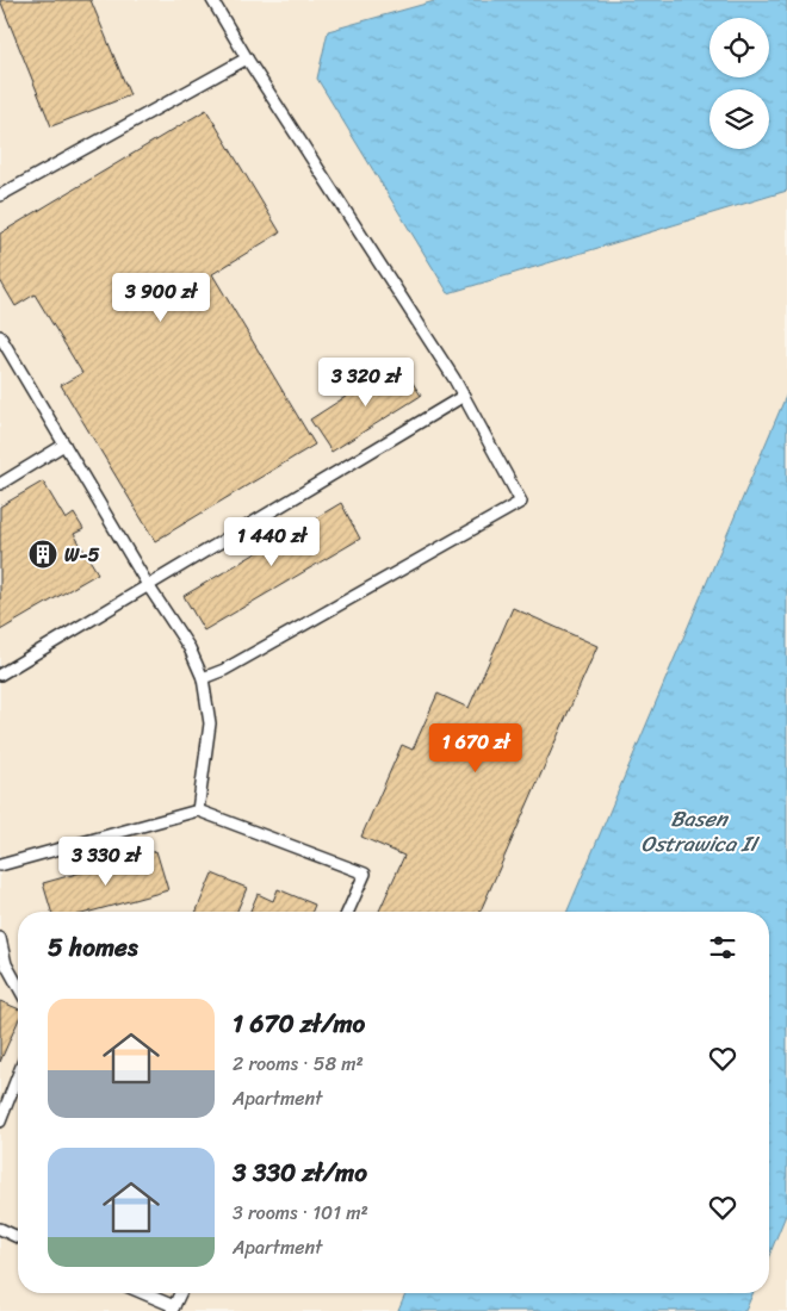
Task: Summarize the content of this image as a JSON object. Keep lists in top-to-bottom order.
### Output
{
  "water": ["Basen Ostrawica II"],
  "places": {
    "building": ["W-5"]
  },
  "page": {
    "price": [
      "3 900 zł",
      "3 320 zł",
      "1 440 zł",
      "1 670 zł",
      "3 330 zł"
    ],
    "heading": "5 homes",
    "list": [
      {
        "name": "1 670 zł/mo",
        "note": "2 rooms · 58 m² · Apartment"
      },
      {
        "name": "3 330 zł/mo",
        "note": "3 rooms · 101 m² · Apartment"
      }
    ]
  }
}
